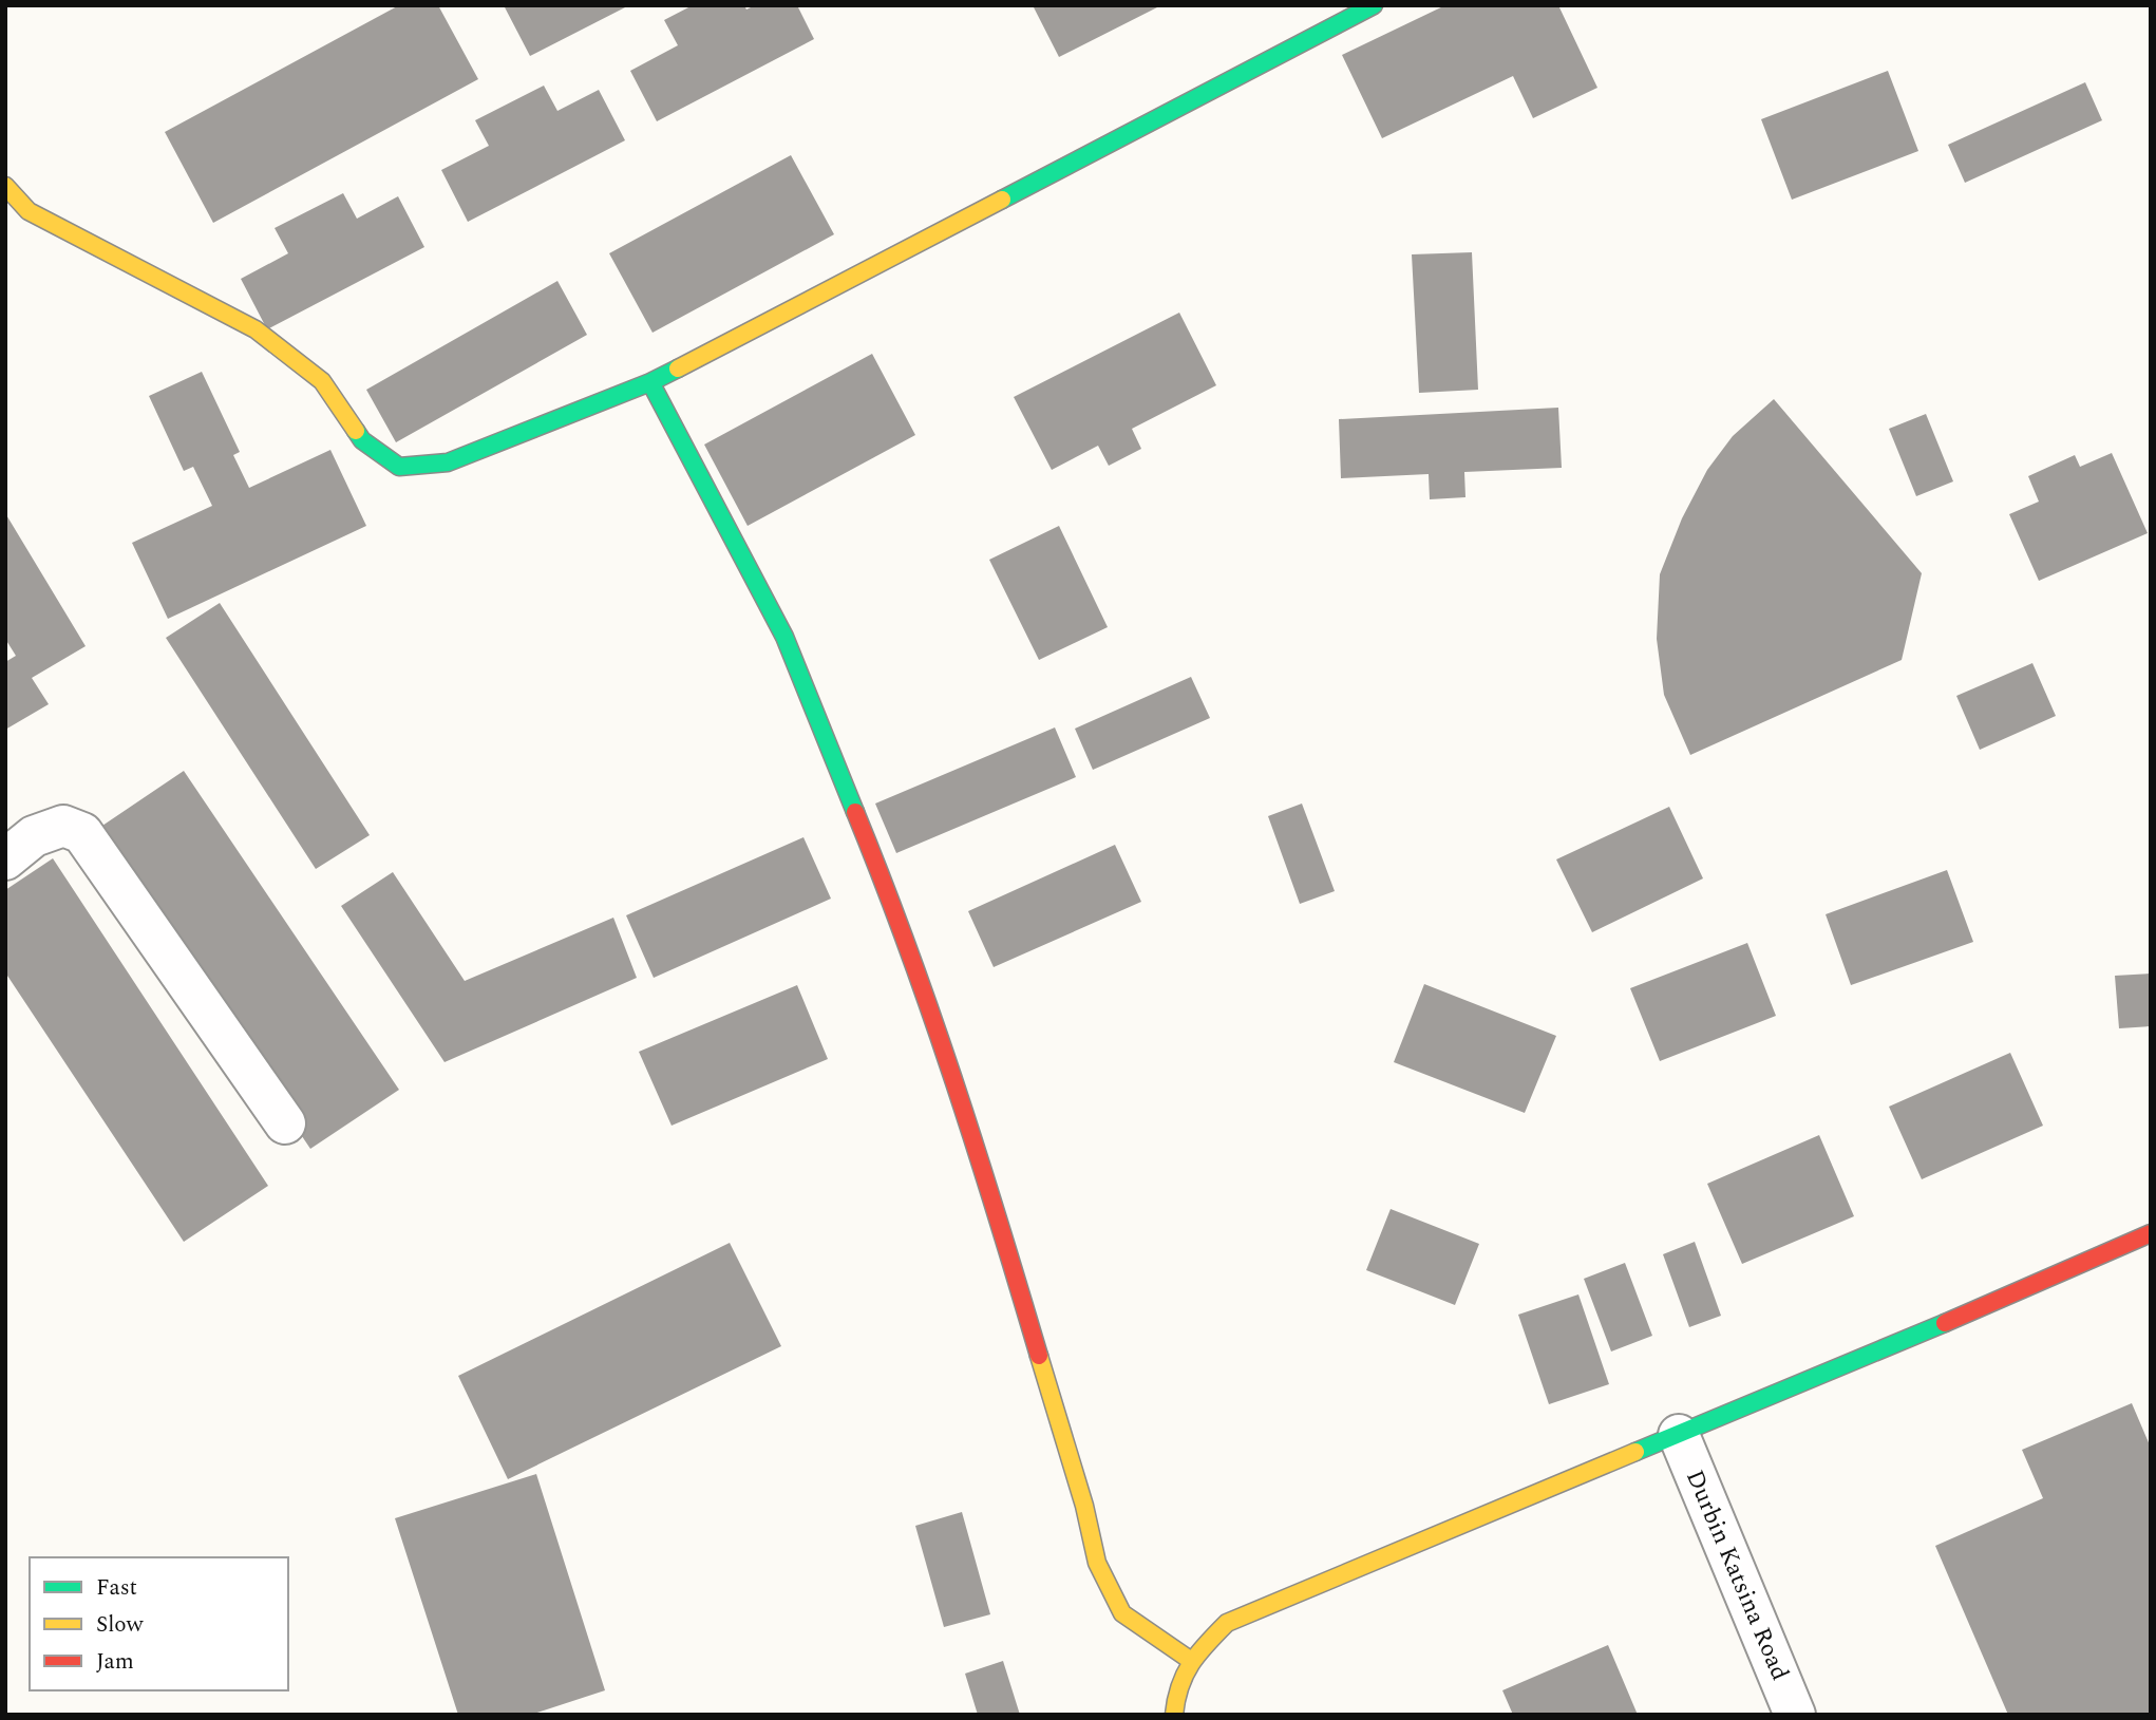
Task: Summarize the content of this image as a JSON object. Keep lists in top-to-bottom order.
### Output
{
  "streets": {
    "street": ["Durbin Katsina Road"]
  },
  "legend": ["Fast", "Slow", "Jam"]
}
